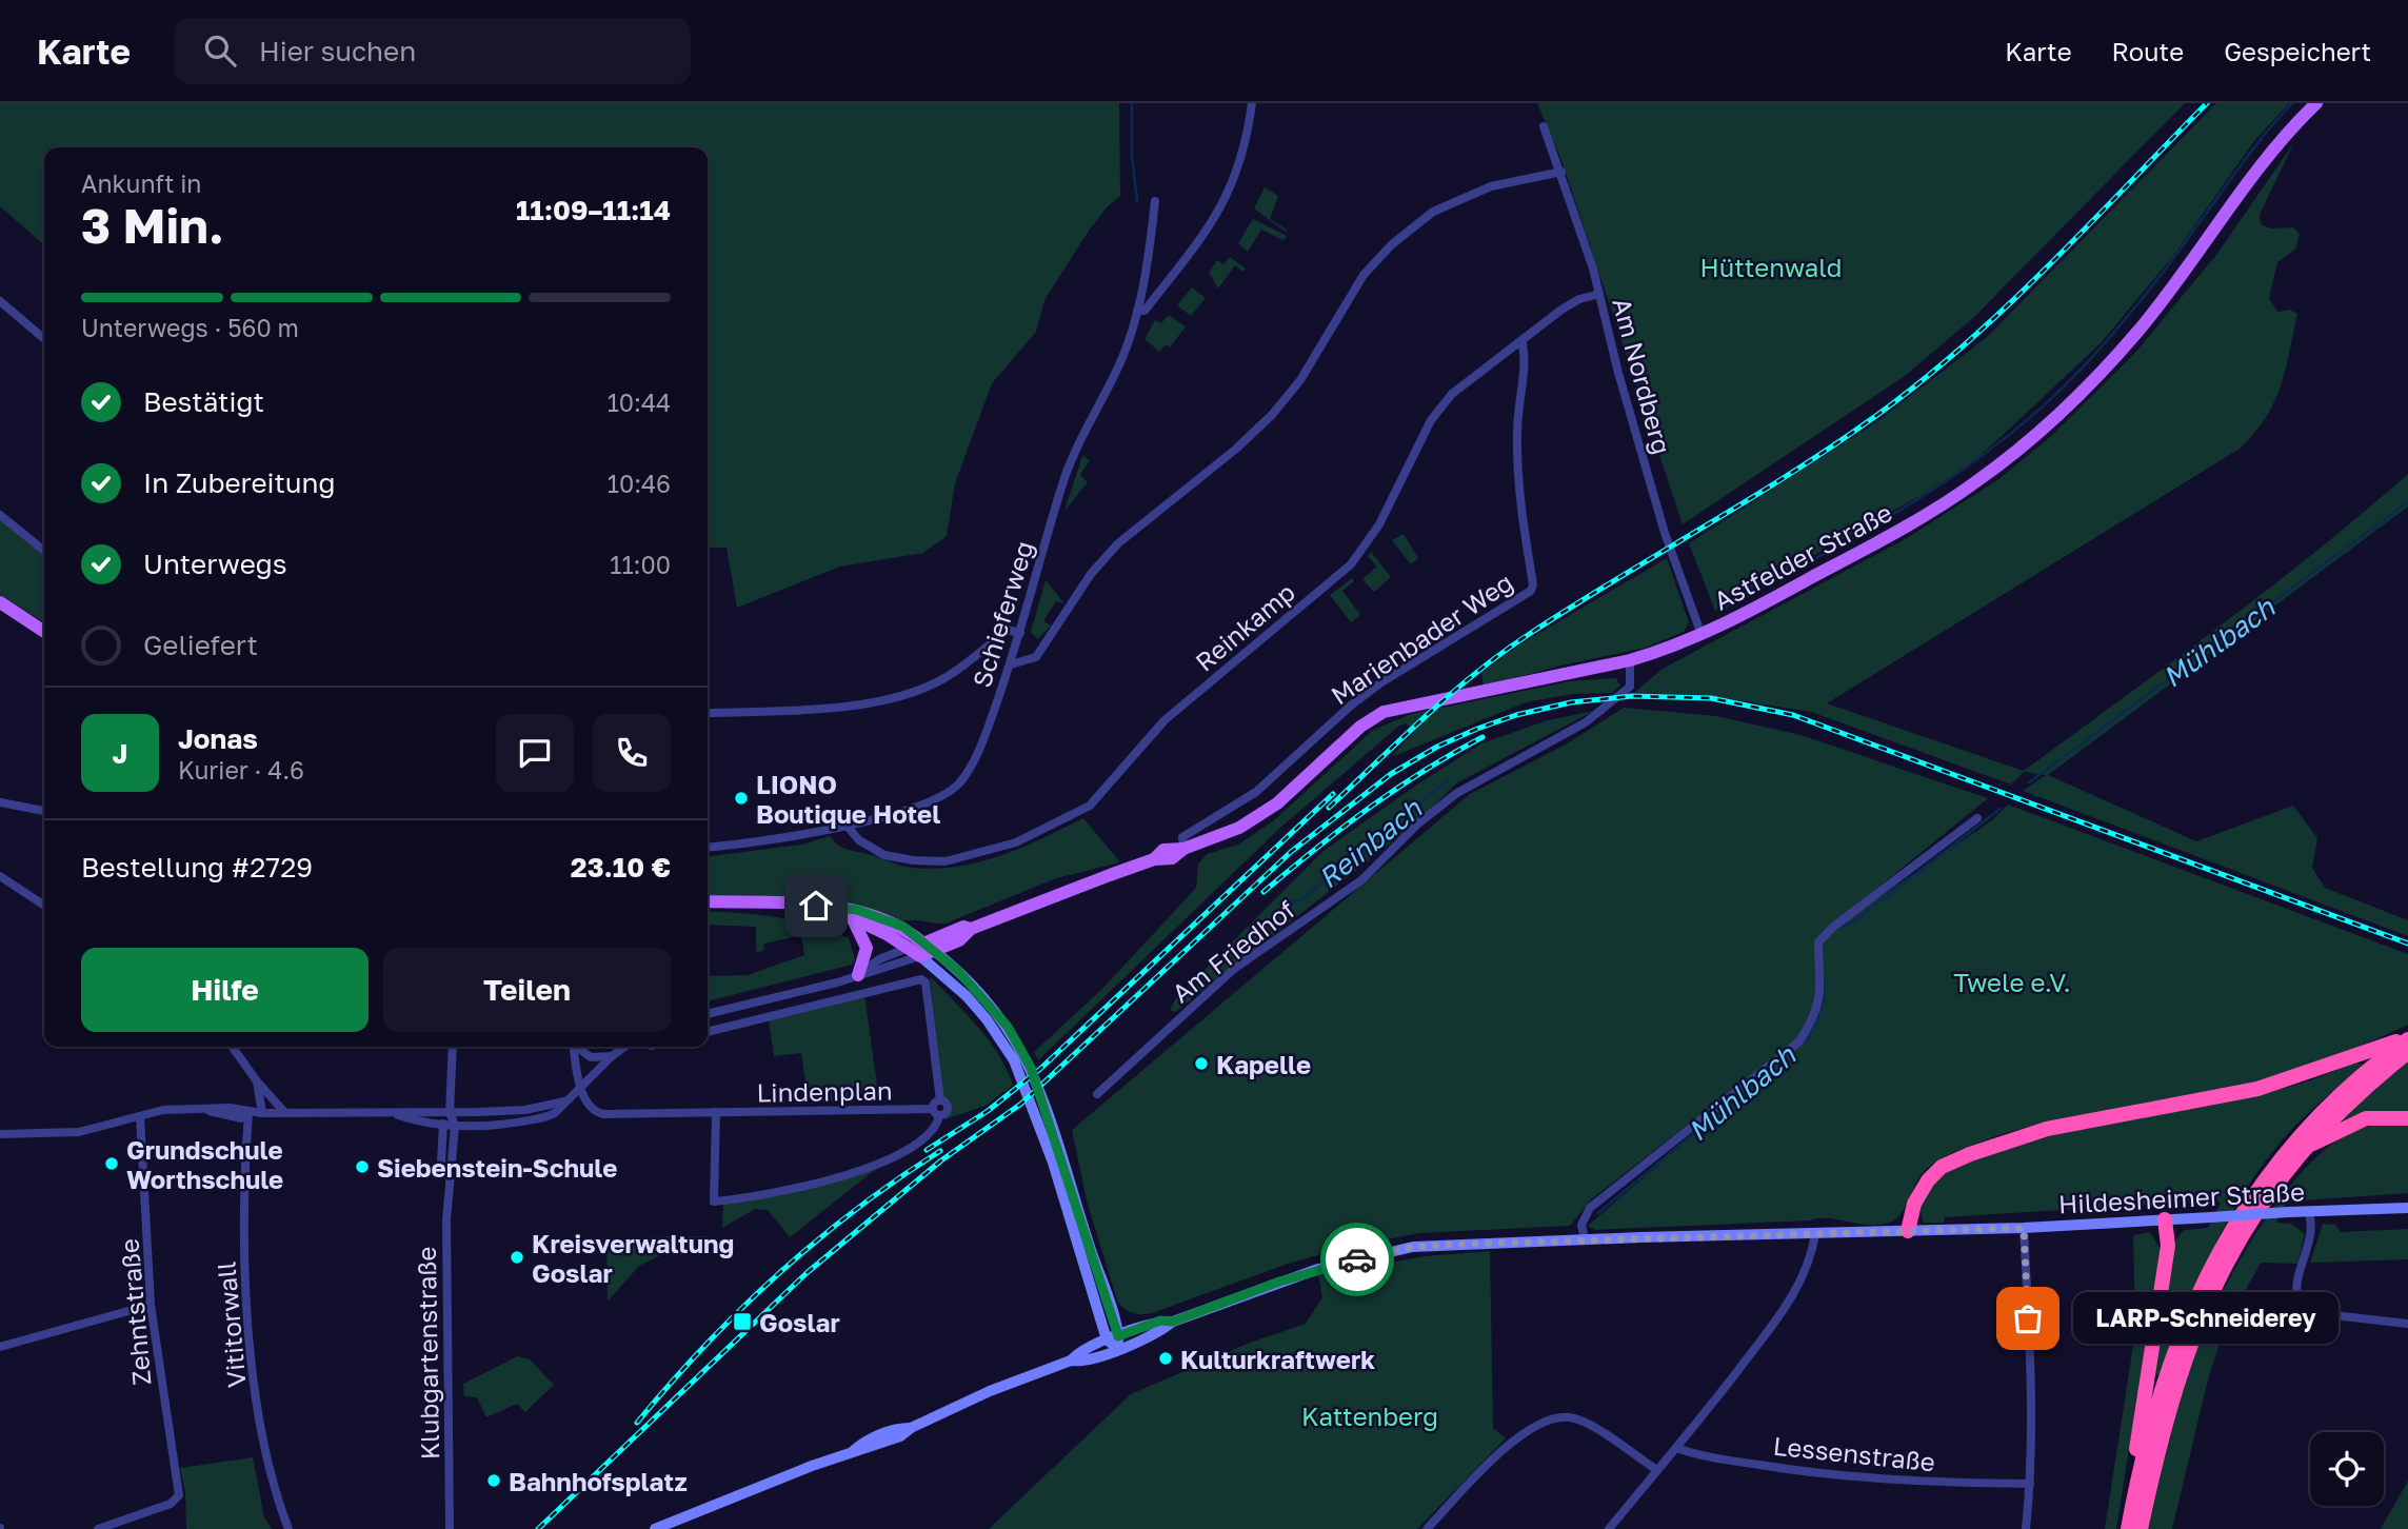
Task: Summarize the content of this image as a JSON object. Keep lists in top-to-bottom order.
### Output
{
  "streets": {
    "main road": ["Astfelder Straße", "Hildesheimer Straße"],
    "street": [
      "Am Nordberg",
      "Schieferweg",
      "Reinkamp",
      "Marienbader Weg",
      "Am Friedhof",
      "Lindenplan",
      "Zehntstraße",
      "Vititorwall",
      "Klubgartenstraße",
      "Lessenstraße"
    ]
  },
  "crossings": [
    ["Am Nordberg", "Astfelder Straße"],
    ["Am Nordberg", "Reinkamp"],
    ["Astfelder Straße", "Marienbader Weg"],
    ["Astfelder Straße", "Am Friedhof"],
    ["Schieferweg", "Reinkamp"],
    ["Reinkamp", "Marienbader Weg"]
  ],
  "water": ["Mühlbach", "Reinbach"],
  "parks": ["Hüttenwald", "Twele e.V.", "Kattenberg"],
  "places": {
    "other": [
      "LIONO Boutique Hotel",
      "Kapelle",
      "Grundschule Worthschule",
      "Siebenstein-Schule",
      "Kreisverwaltung Goslar",
      "LARP-Schneiderey",
      "Kulturkraftwerk",
      "Bahnhofsplatz"
    ],
    "transit": ["Goslar"]
  },
  "page": {
    "header": "Karte",
    "search": "Hier suchen",
    "nav": ["Karte", "Route", "Gespeichert"],
    "heading": ["3 Min.", "Ankunft in", "11:09–11:14"],
    "panel": [
      "Jonas",
      "Kurier · 4.6",
      "Bestellung #2729",
      "23.10 €"
    ],
    "bar": "Unterwegs · 560 m",
    "list": [
      ["Bestätigt", "10:44"],
      ["In Zubereitung", "10:46"],
      ["Unterwegs", "11:00"],
      "Geliefert"
    ],
    "round": "J",
    "buttons": ["Hilfe", "Teilen"],
    "bubble": "LARP-Schneiderey"
  }
}
